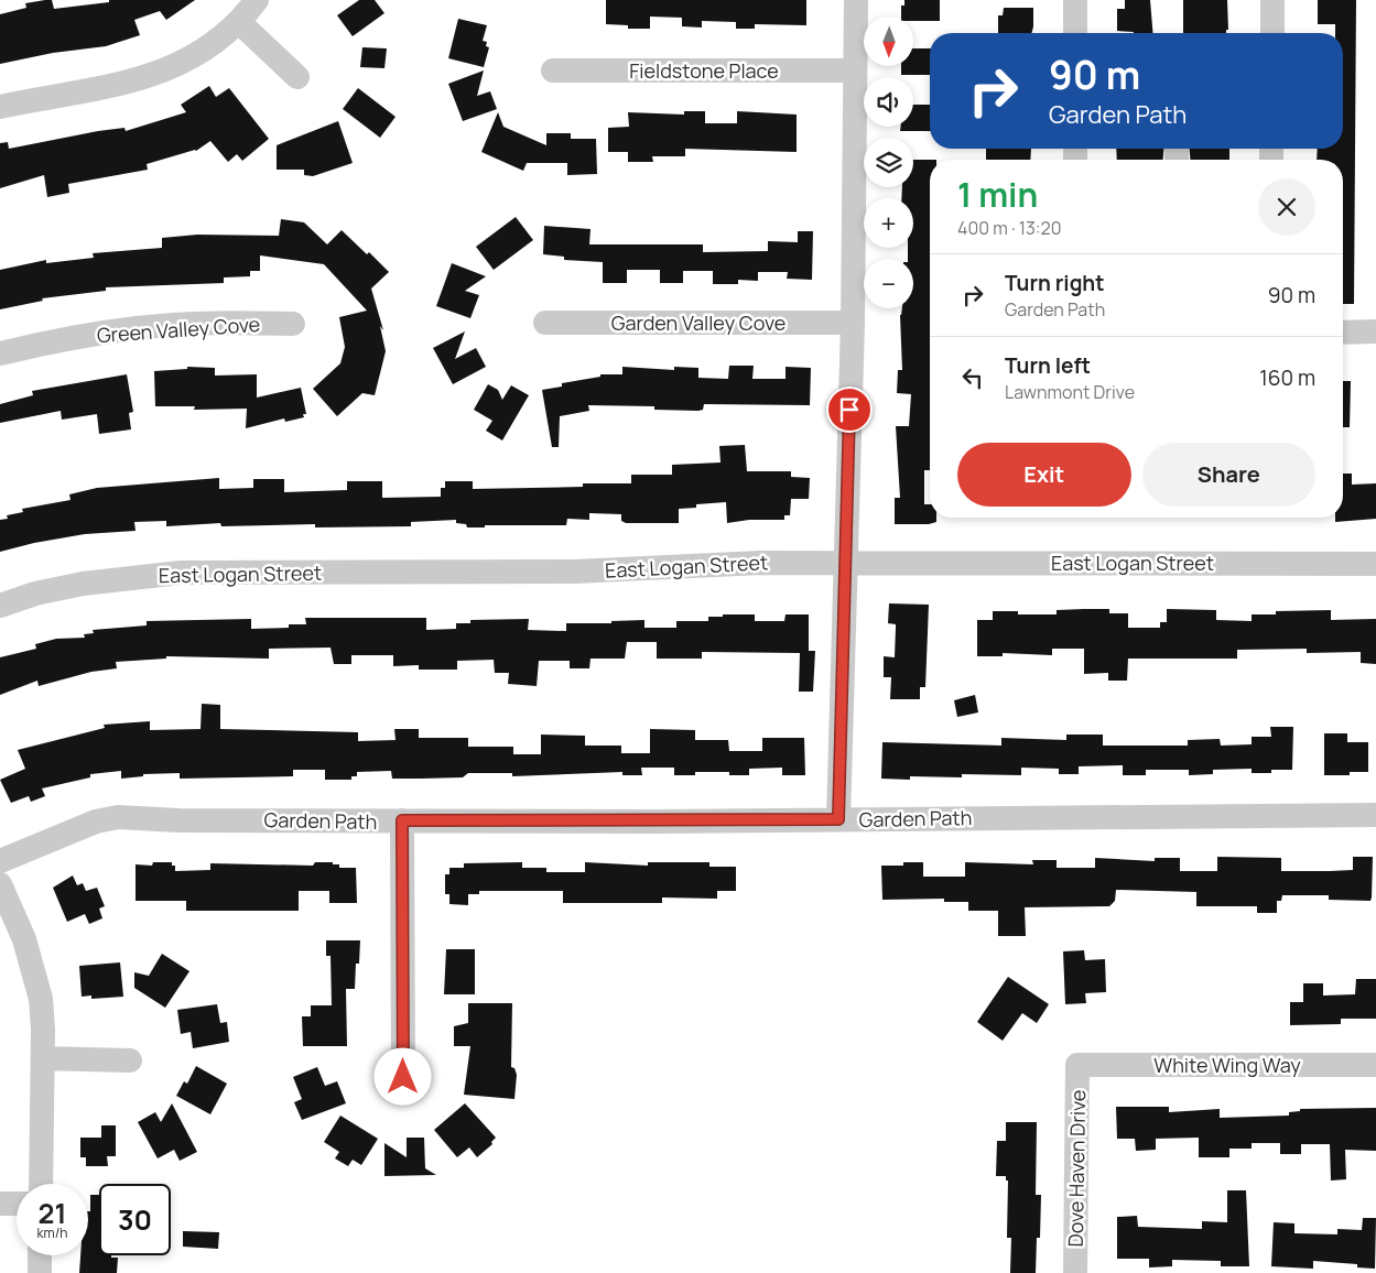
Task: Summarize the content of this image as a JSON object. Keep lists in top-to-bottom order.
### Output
{
  "streets": {
    "street": [
      "Fieldstone Place",
      "Garden Valley Cove",
      "Green Valley Cove",
      "East Logan Street",
      "Garden Path",
      "White Wing Way",
      "Dove Haven Drive"
    ]
  },
  "crossings": [
    ["White Wing Way", "Dove Haven Drive"]
  ],
  "north": "bottom",
  "page": {
    "map_buttons": ["+", "−"],
    "turn": ["90 m", "Garden Path"],
    "heading": ["1 min", "400 m · 13:20"],
    "list": [
      {
        "name": "Turn right",
        "note": "Garden Path",
        "value": "90 m"
      },
      {
        "name": "Turn left",
        "note": "Lawnmont Drive",
        "value": "160 m"
      }
    ],
    "buttons": ["Exit", "Share"],
    "speed": "21 km/h",
    "limit": "30"
  }
}
